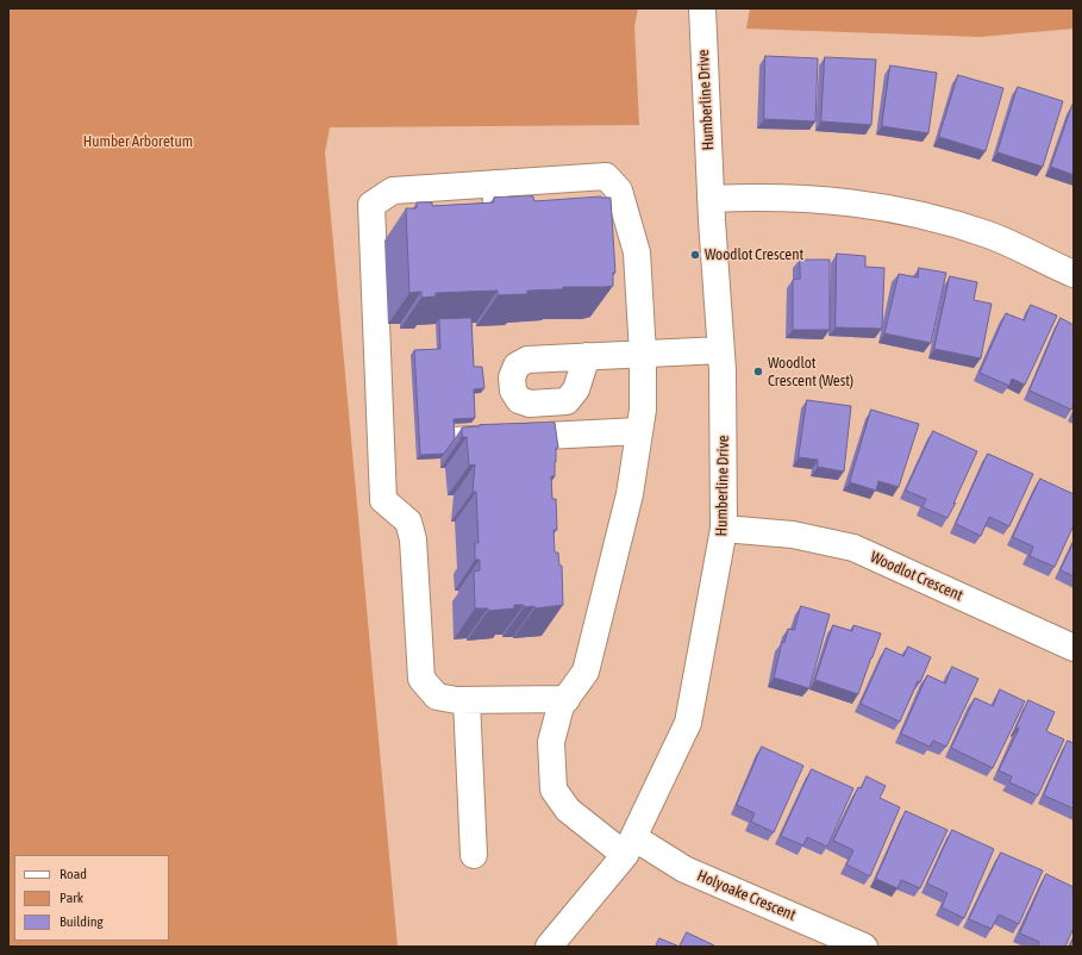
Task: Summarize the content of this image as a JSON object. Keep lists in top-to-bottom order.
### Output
{
  "streets": {
    "street": ["Humberline Drive", "Woodlot Crescent", "Holyoake Crescent"]
  },
  "crossings": [
    ["Humberline Drive", "Woodlot Crescent"],
    ["Humberline Drive", "Holyoake Crescent"]
  ],
  "parks": ["Humber Arboretum"],
  "places": ["Woodlot Crescent", "Woodlot Crescent (West)"],
  "legend": ["Road", "Park", "Building"]
}
